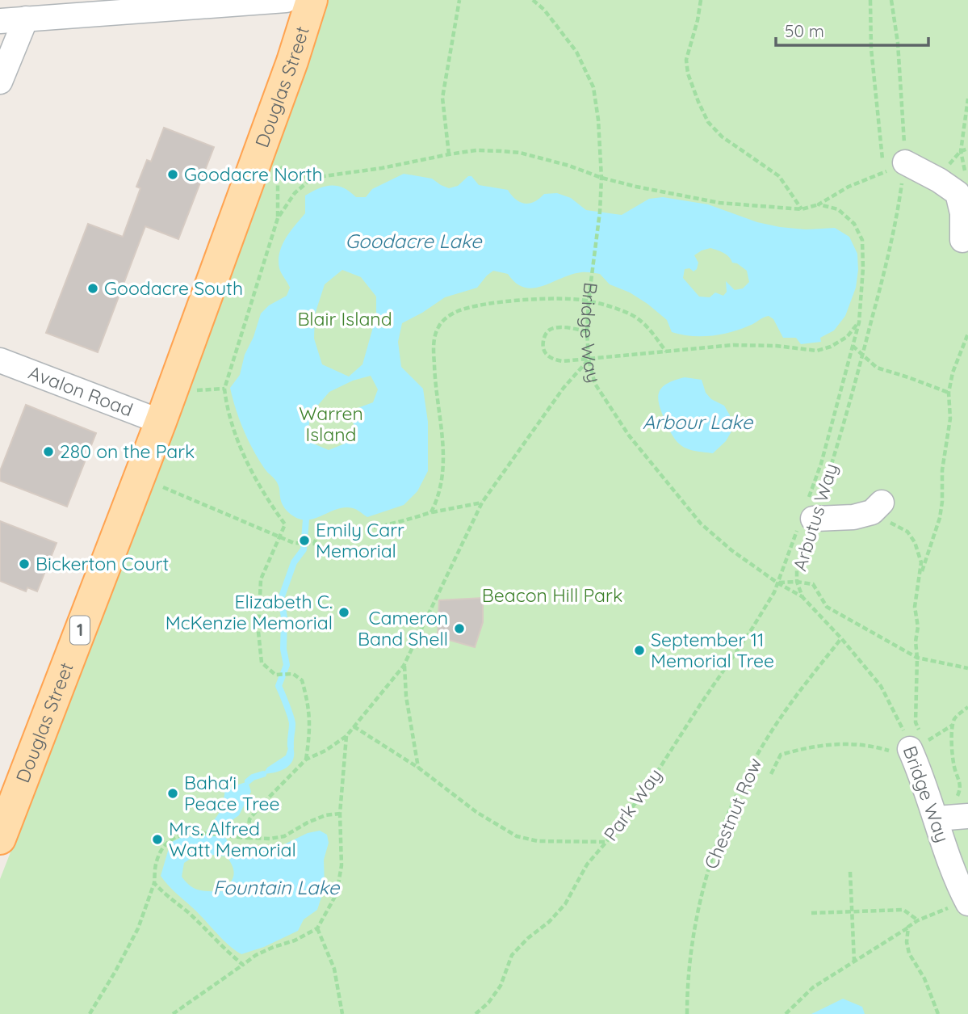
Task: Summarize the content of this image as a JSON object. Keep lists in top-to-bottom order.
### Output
{
  "streets": {
    "main road": ["Douglas Street", "1"],
    "street": ["Bridge Way", "Avalon Road"],
    "path": ["Arbutus Way", "Park Way", "Chestnut Row"]
  },
  "crossings": [
    ["Douglas Street", "Avalon Road"],
    ["Bridge Way", "Arbutus Way"],
    ["Bridge Way", "Park Way"],
    ["Arbutus Way", "Park Way"],
    ["Arbutus Way", "Chestnut Row"]
  ],
  "water": ["Goodacre Lake", "Arbour Lake", "Fountain Lake"],
  "parks": ["Blair Island", "Warren Island", "Beacon Hill Park"],
  "places": [
    "Goodacre North",
    "Goodacre South",
    "280 on the Park",
    "Emily Carr Memorial",
    "Bickerton Court",
    "Elizabeth C. McKenzie Memorial",
    "Cameron Band Shell",
    "September 11 Memorial Tree",
    "Baha'i Peace Tree",
    "Mrs. Alfred Watt Memorial"
  ],
  "scale_bar": "50 m"
}
